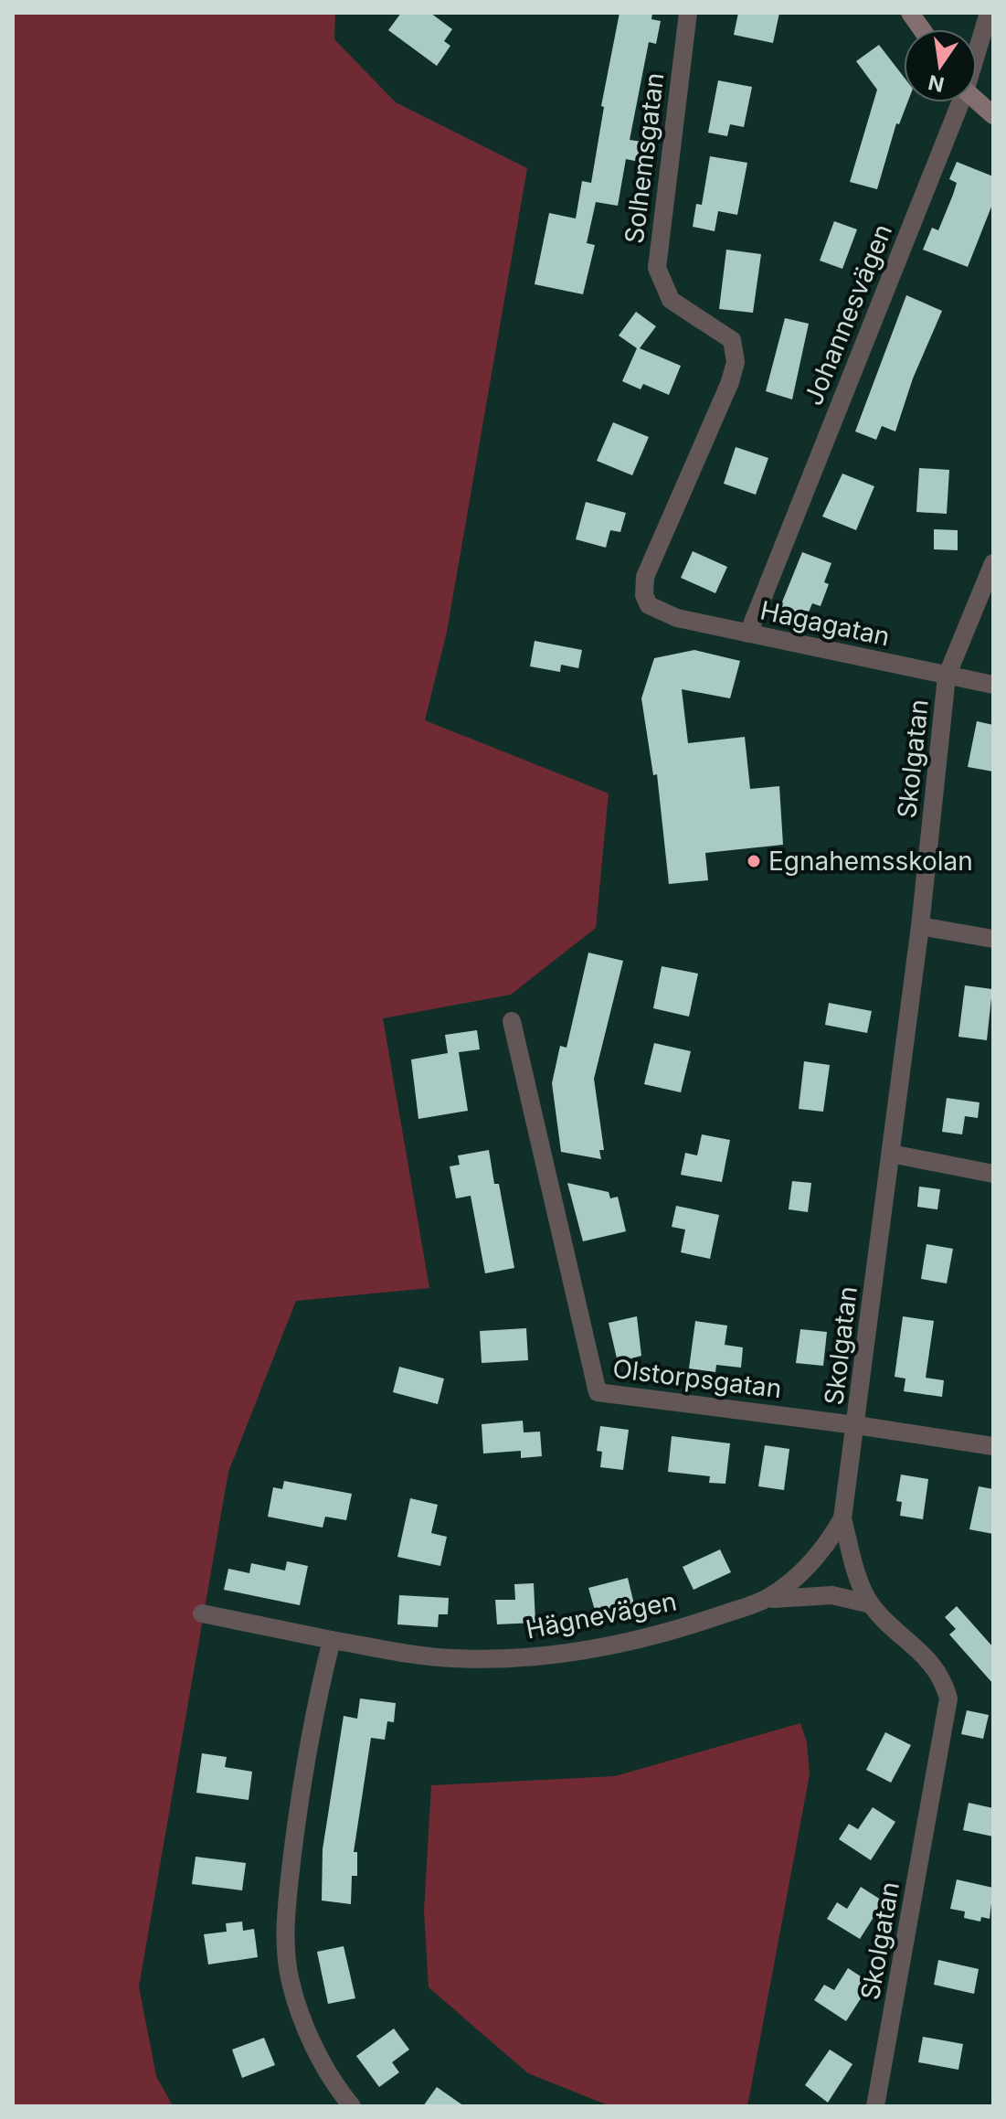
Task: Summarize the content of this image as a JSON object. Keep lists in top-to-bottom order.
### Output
{
  "streets": {
    "street": [
      "Solhemsgatan",
      "Johannesvägen",
      "Hagagatan",
      "Skolgatan",
      "Olstorpsgatan",
      "Hägnevägen"
    ]
  },
  "crossings": [
    ["Solhemsgatan", "Hagagatan"],
    ["Johannesvägen", "Hagagatan"],
    ["Hagagatan", "Skolgatan"],
    ["Skolgatan", "Olstorpsgatan"],
    ["Skolgatan", "Hägnevägen"]
  ],
  "places": ["Egnahemsskolan"],
  "north": "bottom"
}
